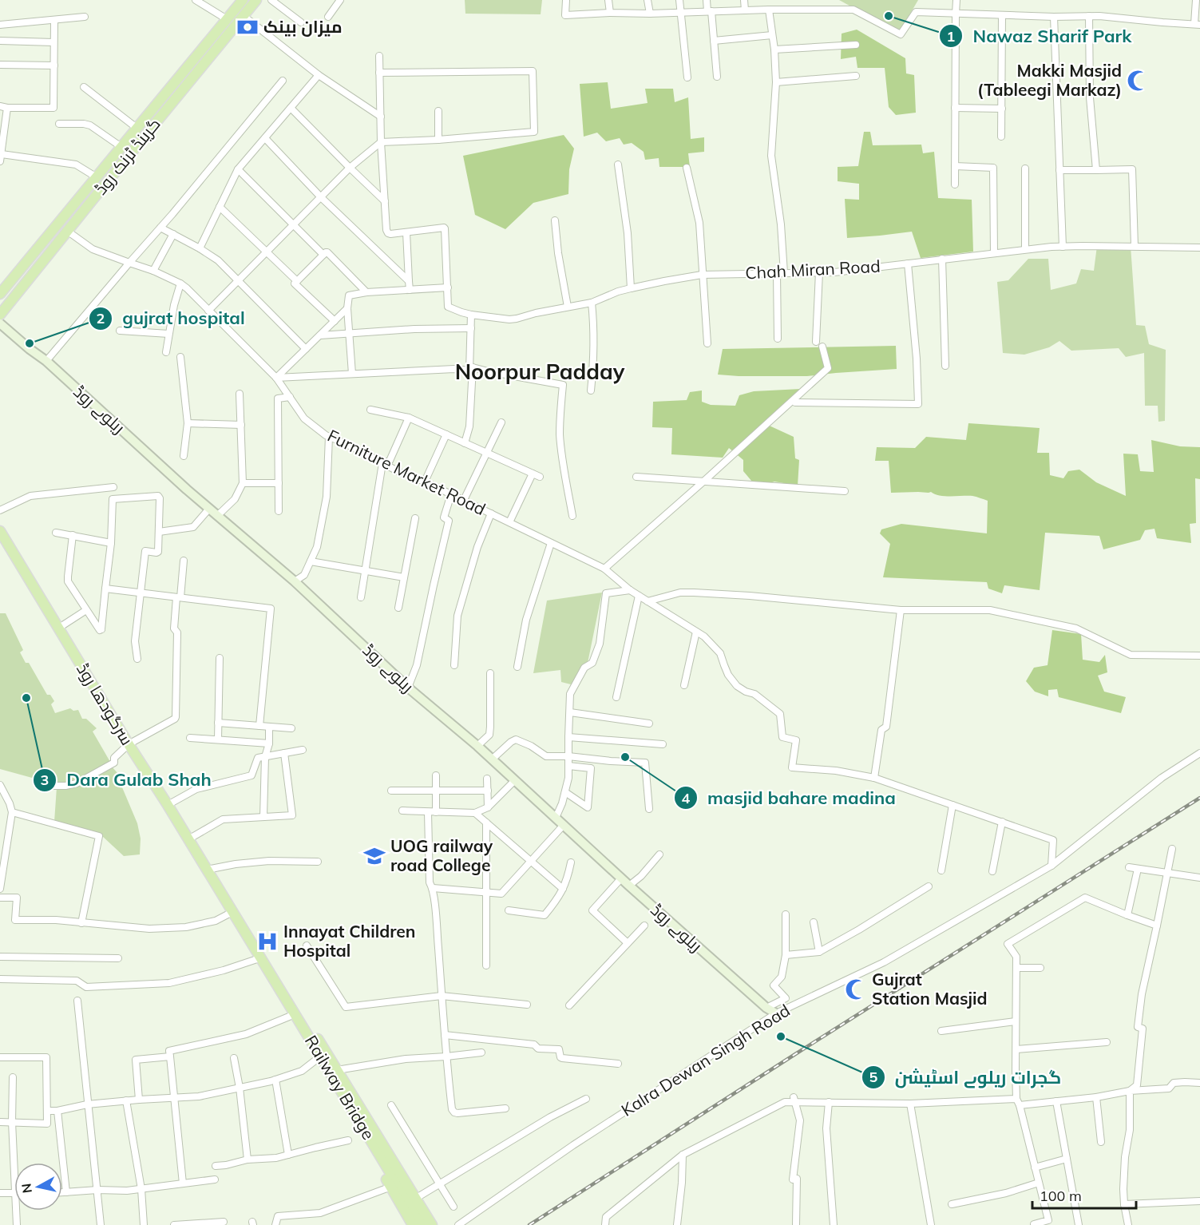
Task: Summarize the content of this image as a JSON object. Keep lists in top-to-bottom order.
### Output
{
  "streets": {
    "main road": ["گرینڈ ٹرنک روڈ", "سرگودھا روڈ", "Railway Bridge"],
    "street": [
      "Chah Miran Road",
      "ریلوے روڈ",
      "Furniture Market Road",
      "Kalra Dewan Singh Road"
    ]
  },
  "crossings": [
    ["گرینڈ ٹرنک روڈ", "Furniture Market Road"],
    ["ریلوے روڈ", "Kalra Dewan Singh Road"],
    ["Furniture Market Road", "Kalra Dewan Singh Road"],
    ["سرگودھا روڈ", "Railway Bridge"]
  ],
  "districts": ["Noorpur Padday"],
  "places": {
    "other": [
      "Nawaz Sharif Park",
      "gujrat hospital",
      "Dara Gulab Shah",
      "masjid bahare madina",
      "گجرات ریلوے اسٹیشن"
    ],
    "bank": ["میزان بینک"],
    "mosque": ["Makki Masjid (Tableegi Markaz)", "Gujrat Station Masjid"],
    "school or university": ["UOG railway road College"],
    "hospital": ["Innayat Children Hospital"]
  },
  "scale_bar": "100 m",
  "north": "left"
}
